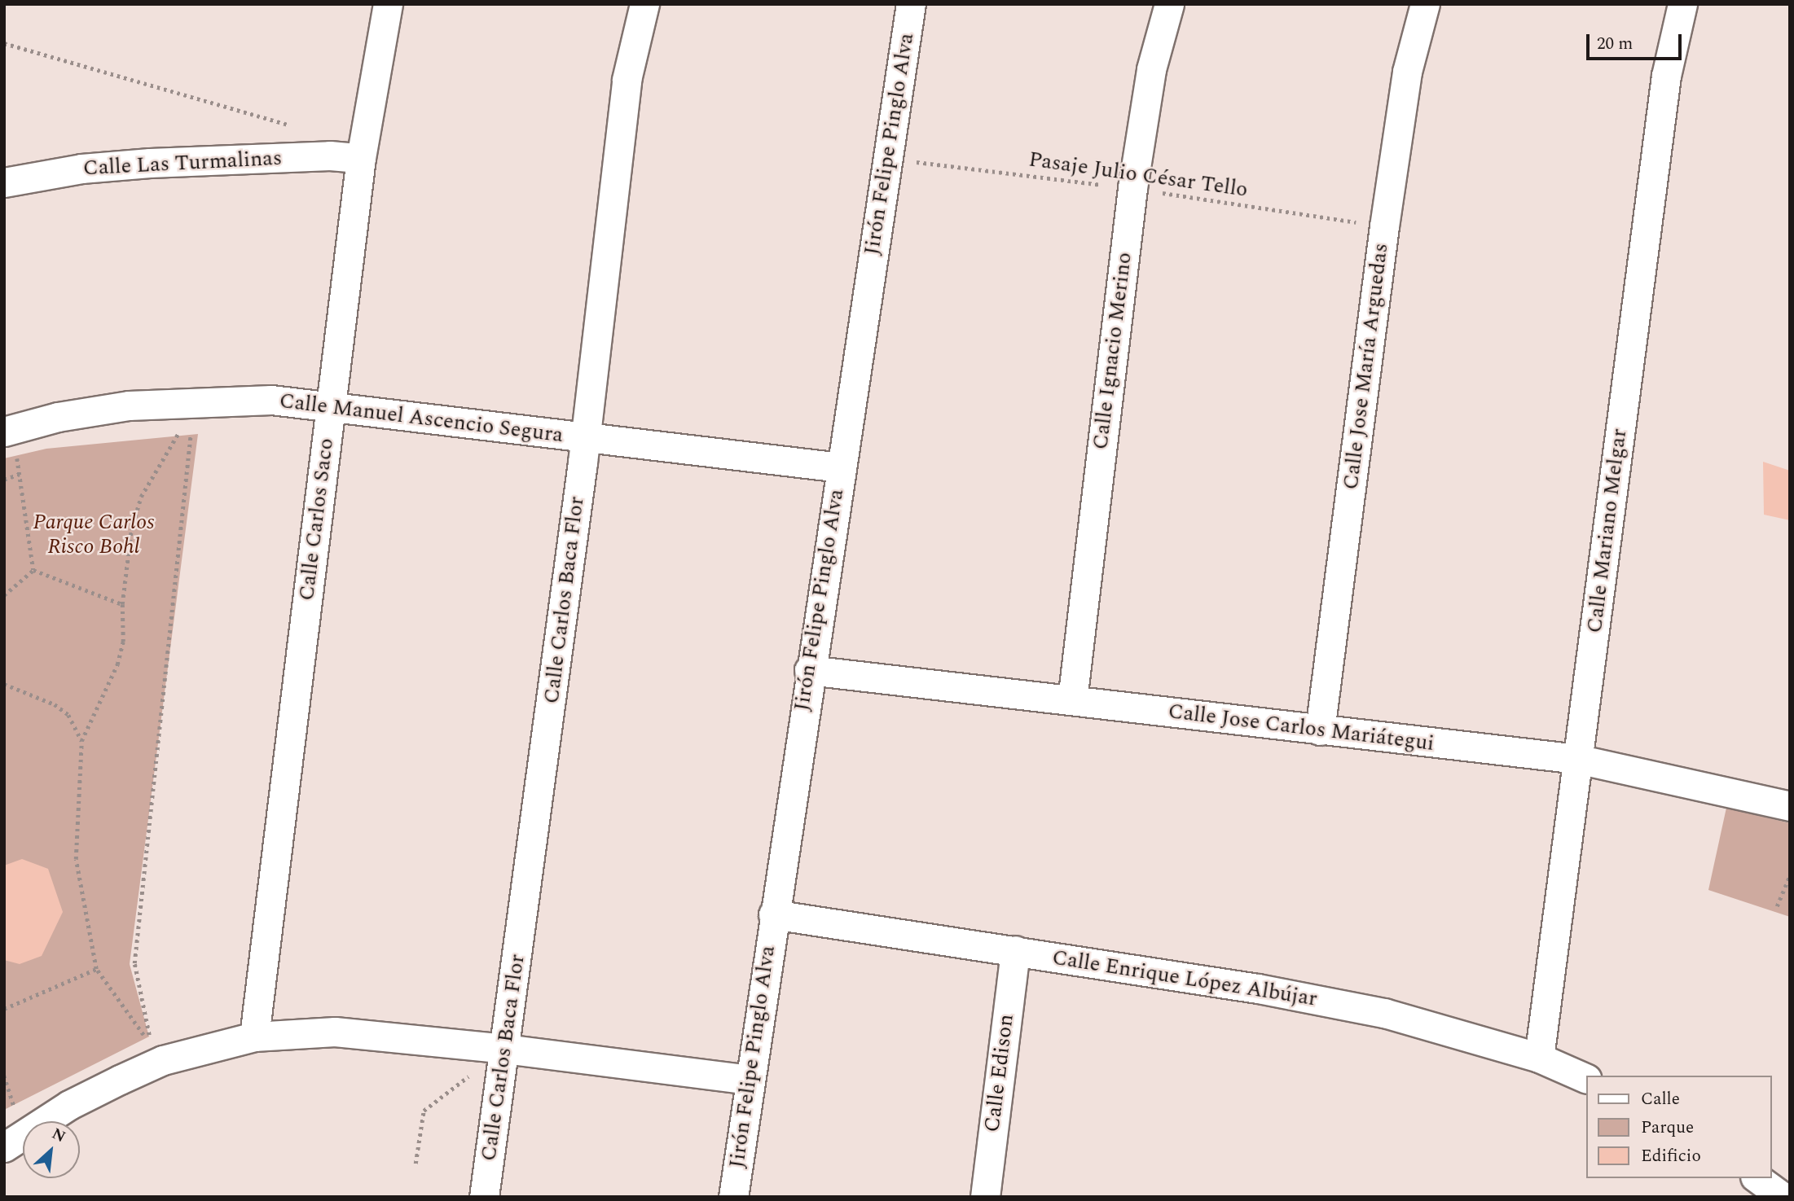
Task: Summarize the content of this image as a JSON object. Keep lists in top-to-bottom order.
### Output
{
  "streets": {
    "street": [
      "Jirón Felipe Pinglo Alva",
      "Calle Las Turmalinas",
      "Calle Ignacio Merino",
      "Calle Jose María Arguedas",
      "Calle Manuel Ascencio Segura",
      "Calle Carlos Saco",
      "Calle Mariano Melgar",
      "Calle Carlos Baca Flor",
      "Calle Jose Carlos Mariátegui",
      "Calle Enrique López Albújar",
      "Calle Edison"
    ],
    "path": ["Pasaje Julio César Tello"]
  },
  "crossings": [
    ["Jirón Felipe Pinglo Alva", "Pasaje Julio César Tello"],
    ["Jirón Felipe Pinglo Alva", "Calle Manuel Ascencio Segura"],
    ["Jirón Felipe Pinglo Alva", "Calle Jose Carlos Mariátegui"],
    ["Jirón Felipe Pinglo Alva", "Calle Enrique López Albújar"],
    ["Calle Las Turmalinas", "Calle Carlos Saco"],
    ["Pasaje Julio César Tello", "Calle Ignacio Merino"],
    ["Pasaje Julio César Tello", "Calle Jose María Arguedas"],
    ["Calle Ignacio Merino", "Calle Jose Carlos Mariátegui"],
    ["Calle Jose María Arguedas", "Calle Jose Carlos Mariátegui"],
    ["Calle Manuel Ascencio Segura", "Calle Carlos Saco"],
    ["Calle Manuel Ascencio Segura", "Calle Carlos Baca Flor"],
    ["Calle Mariano Melgar", "Calle Jose Carlos Mariátegui"],
    ["Calle Mariano Melgar", "Calle Enrique López Albújar"],
    ["Calle Enrique López Albújar", "Calle Edison"]
  ],
  "parks": ["Parque Carlos Risco Bohl"],
  "legend": ["Calle", "Parque", "Edificio"],
  "scale_bar": "20 m",
  "north": "top right"
}
